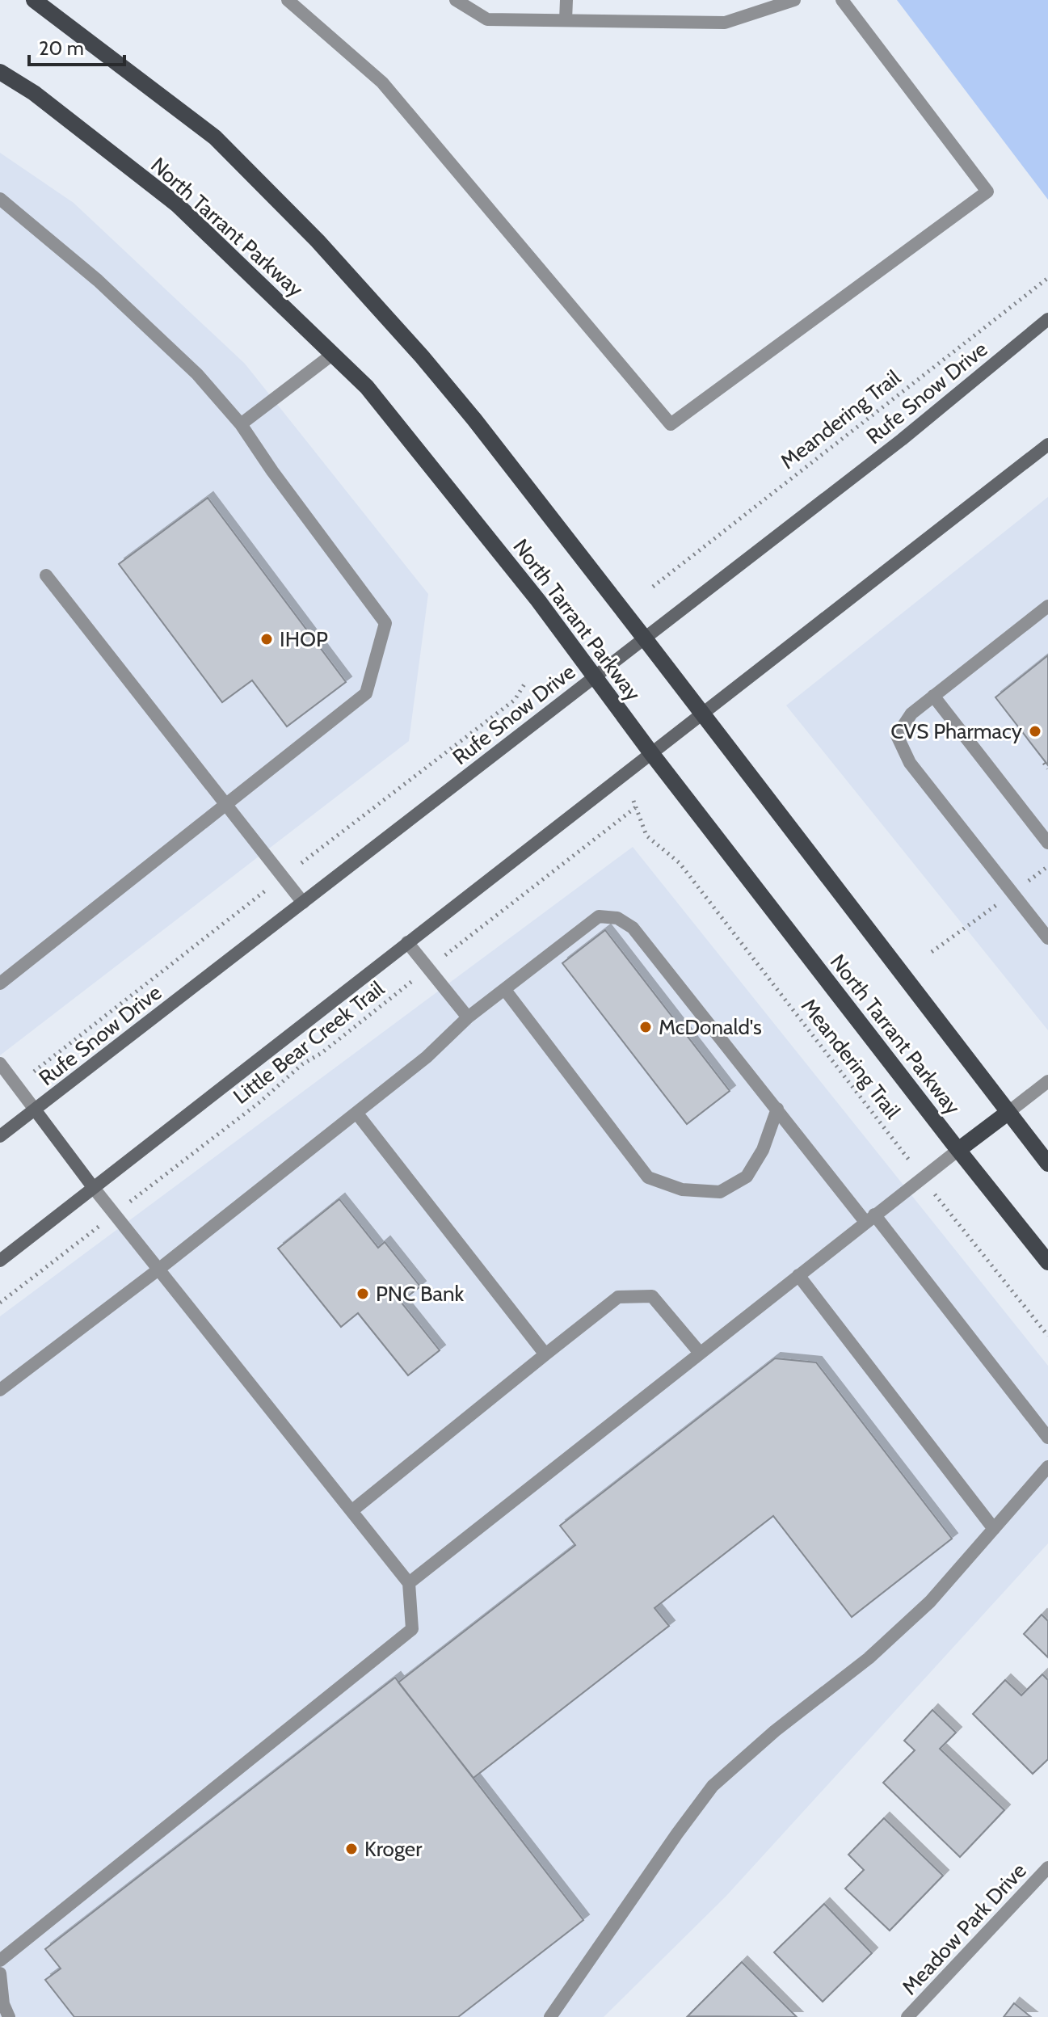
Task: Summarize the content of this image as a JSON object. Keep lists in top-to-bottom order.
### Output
{
  "streets": {
    "main road": ["North Tarrant Parkway", "Rufe Snow Drive"],
    "street": ["Meadow Park Drive"],
    "path": ["Meandering Trail", "Little Bear Creek Trail"]
  },
  "crossings": [
    ["North Tarrant Parkway", "Rufe Snow Drive"],
    ["Meandering Trail", "Little Bear Creek Trail"]
  ],
  "places": [
    "IHOP",
    "CVS Pharmacy",
    "McDonald's",
    "PNC Bank",
    "Kroger"
  ],
  "scale_bar": "20 m"
}
